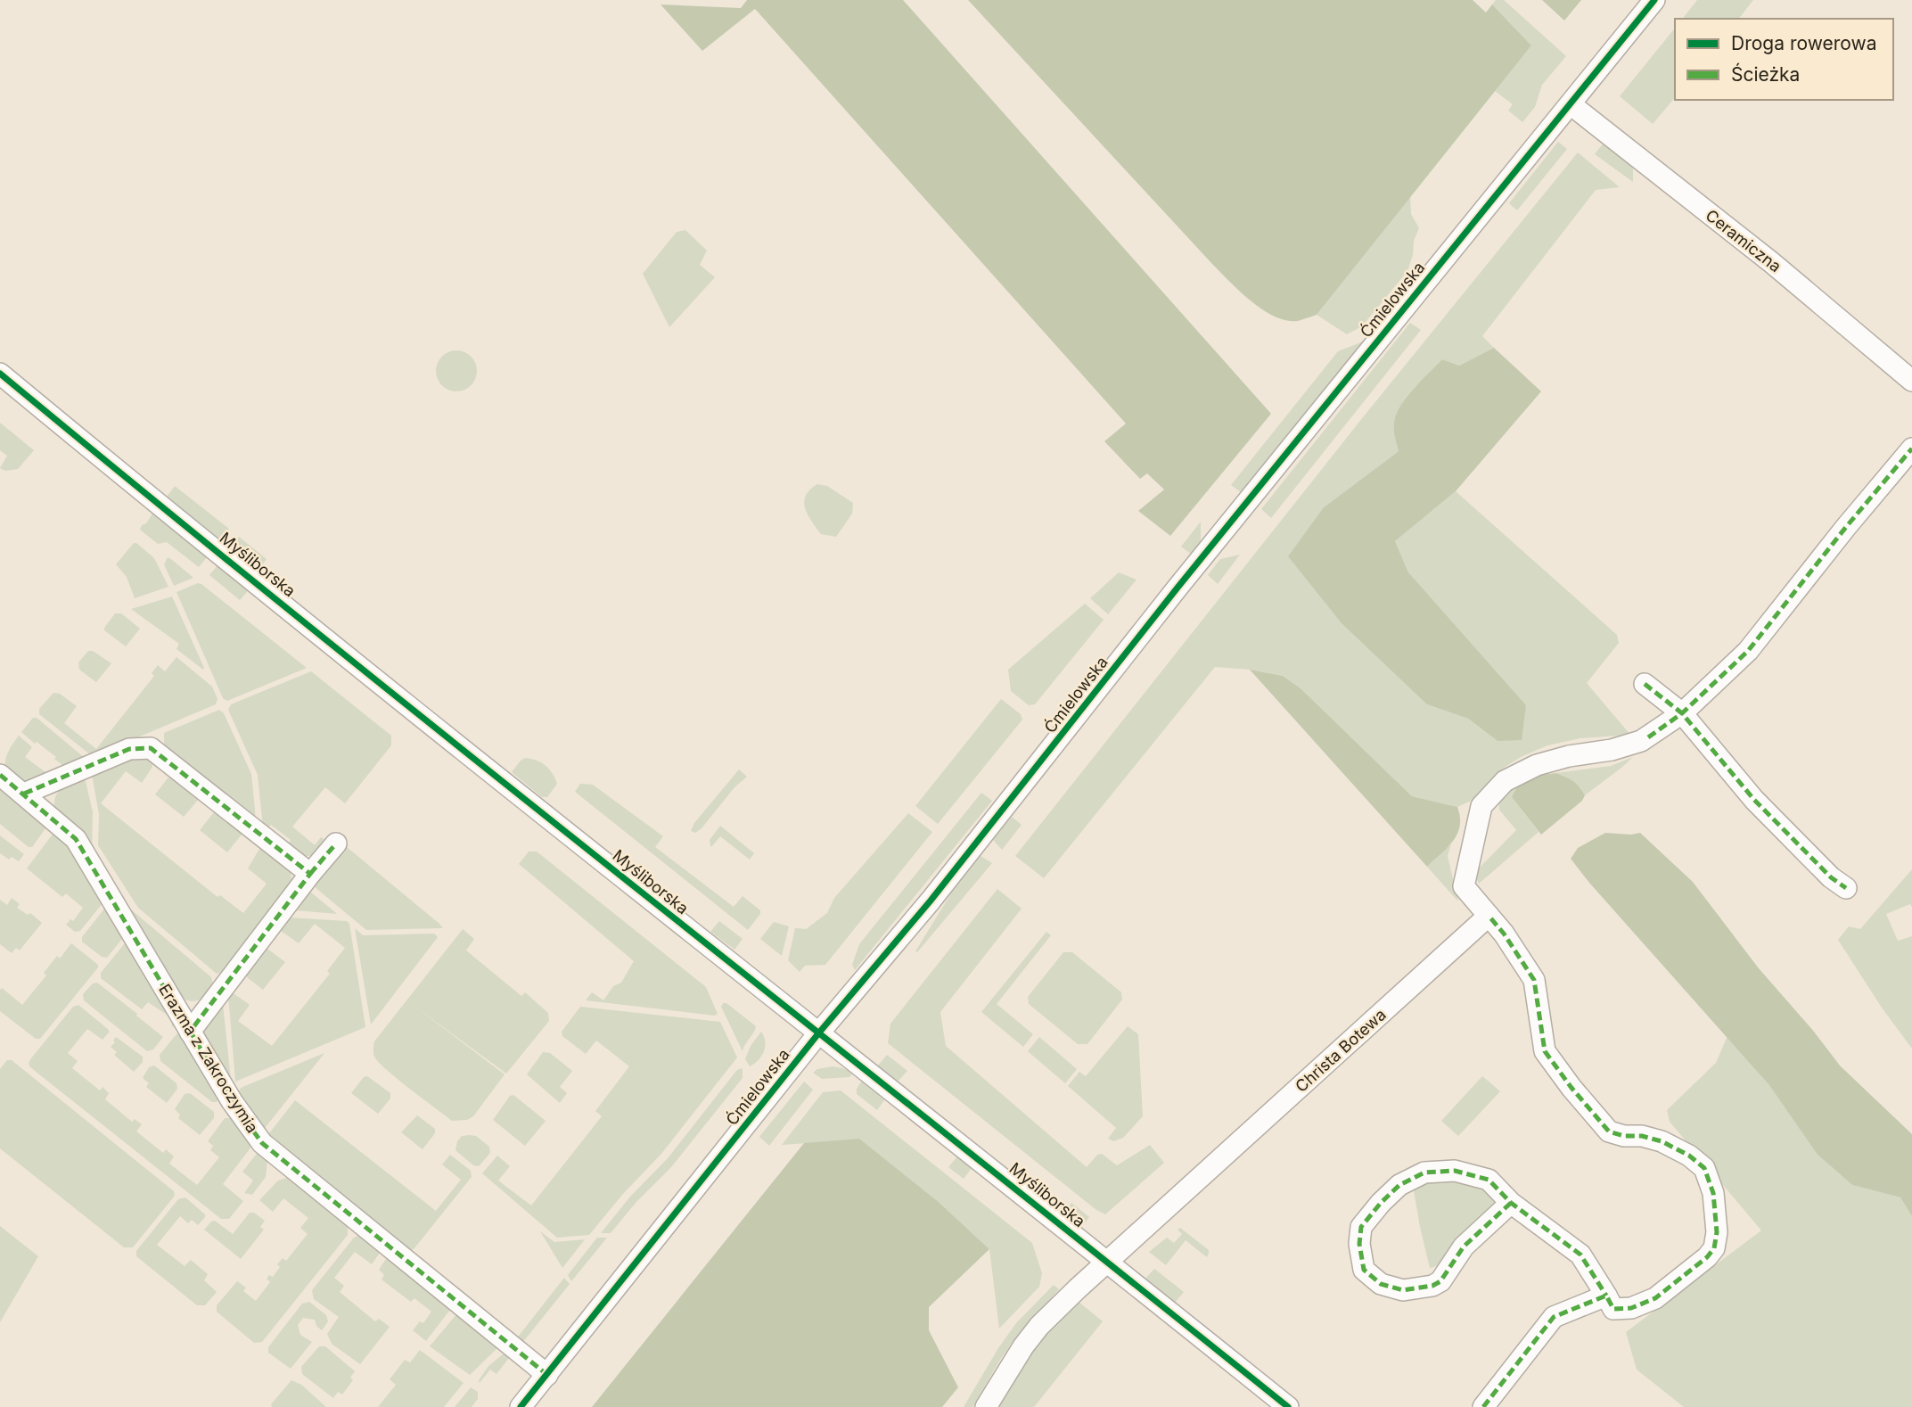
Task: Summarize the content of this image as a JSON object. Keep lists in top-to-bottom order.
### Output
{
  "streets": {
    "street": [
      "Ceramiczna",
      "Ćmielowska",
      "Myśliborska",
      "Christa Botewa",
      "Erazma z Zakroczymia"
    ]
  },
  "crossings": [
    ["Ceramiczna", "Ćmielowska"],
    ["Ćmielowska", "Myśliborska"],
    ["Ćmielowska", "Erazma z Zakroczymia"],
    ["Myśliborska", "Christa Botewa"]
  ],
  "legend": ["Droga rowerowa", "Ścieżka"]
}
